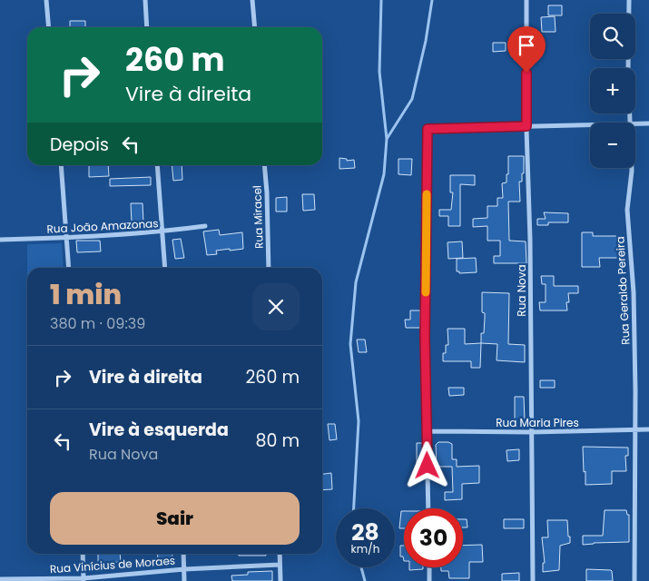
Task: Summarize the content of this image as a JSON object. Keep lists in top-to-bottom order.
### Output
{
  "streets": {
    "street": [
      "Rua Miracel",
      "Rua João Amazonas",
      "Rua Nova",
      "Rua Geraldo Pereira",
      "Rua Maria Pires",
      "Rua Vinícius de Moraes"
    ]
  },
  "crossings": [
    ["Rua Nova", "Rua Maria Pires"],
    ["Rua Geraldo Pereira", "Rua Maria Pires"]
  ],
  "page": {
    "map_buttons": ["+", "−"],
    "turn": ["260 m", "Vire à direita"],
    "then": "Depois",
    "heading": ["1 min", "380 m · 09:39"],
    "list": [
      {
        "name": "Vire à direita",
        "value": "260 m"
      },
      {
        "name": "Vire à esquerda",
        "note": "Rua Nova",
        "value": "80 m"
      }
    ],
    "buttons": "Sair",
    "speed": "28 km/h",
    "limit": "30"
  }
}
